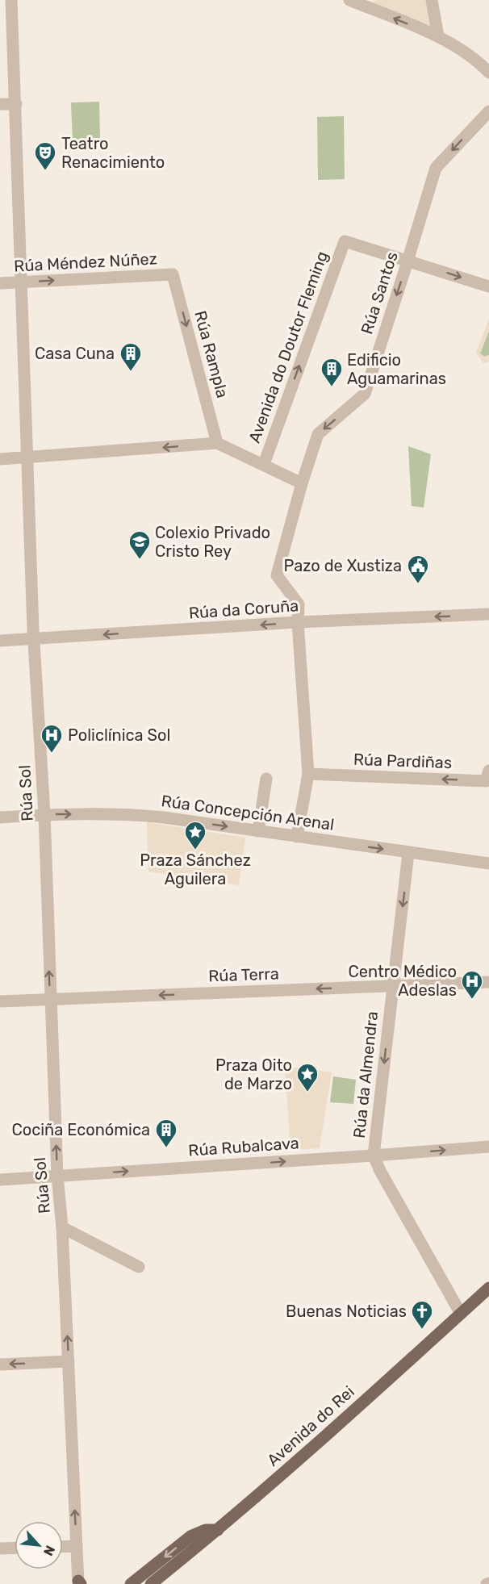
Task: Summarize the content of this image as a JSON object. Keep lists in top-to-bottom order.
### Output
{
  "streets": {
    "main road": ["Avenida do Rei"],
    "street": [
      "Rúa Méndez Núñez",
      "Rúa Santos",
      "Avenida do Doutor Fleming",
      "Rúa Rampla",
      "Rúa da Coruña",
      "Rúa Pardiñas",
      "Rúa Sol",
      "Rúa Concepción Arenal",
      "Rúa Terra",
      "Rúa da Almendra",
      "Rúa Rubalcava"
    ]
  },
  "crossings": [
    ["Rúa Méndez Núñez", "Rúa Rampla"],
    ["Rúa Méndez Núñez", "Rúa Sol"],
    ["Rúa Santos", "Avenida do Doutor Fleming"],
    ["Rúa da Coruña", "Rúa Sol"],
    ["Rúa Sol", "Rúa Concepción Arenal"],
    ["Rúa Sol", "Rúa Terra"],
    ["Rúa Sol", "Rúa Rubalcava"],
    ["Rúa Concepción Arenal", "Rúa da Almendra"],
    ["Rúa Terra", "Rúa da Almendra"],
    ["Rúa da Almendra", "Rúa Rubalcava"]
  ],
  "one_way": [
    "Rúa Méndez Núñez",
    "Rúa Santos",
    "Avenida do Doutor Fleming",
    "Rúa Rampla",
    "Rúa da Coruña",
    "Rúa Pardiñas",
    "Rúa Sol",
    "Rúa Concepción Arenal",
    "Rúa Terra",
    "Rúa da Almendra",
    "Rúa Rubalcava"
  ],
  "places": {
    "theatre": ["Teatro Renacimiento"],
    "building": ["Casa Cuna", "Edificio Aguamarinas", "Cociña Económica"],
    "school or university": ["Colexio Privado Cristo Rey"],
    "public building": ["Pazo de Xustiza"],
    "hospital": ["Policlínica Sol", "Centro Médico Adeslas"],
    "place": ["Praza Sánchez Aguilera", "Praza Oito de Marzo"],
    "church": ["Buenas Noticias"]
  },
  "north": "bottom right"
}
